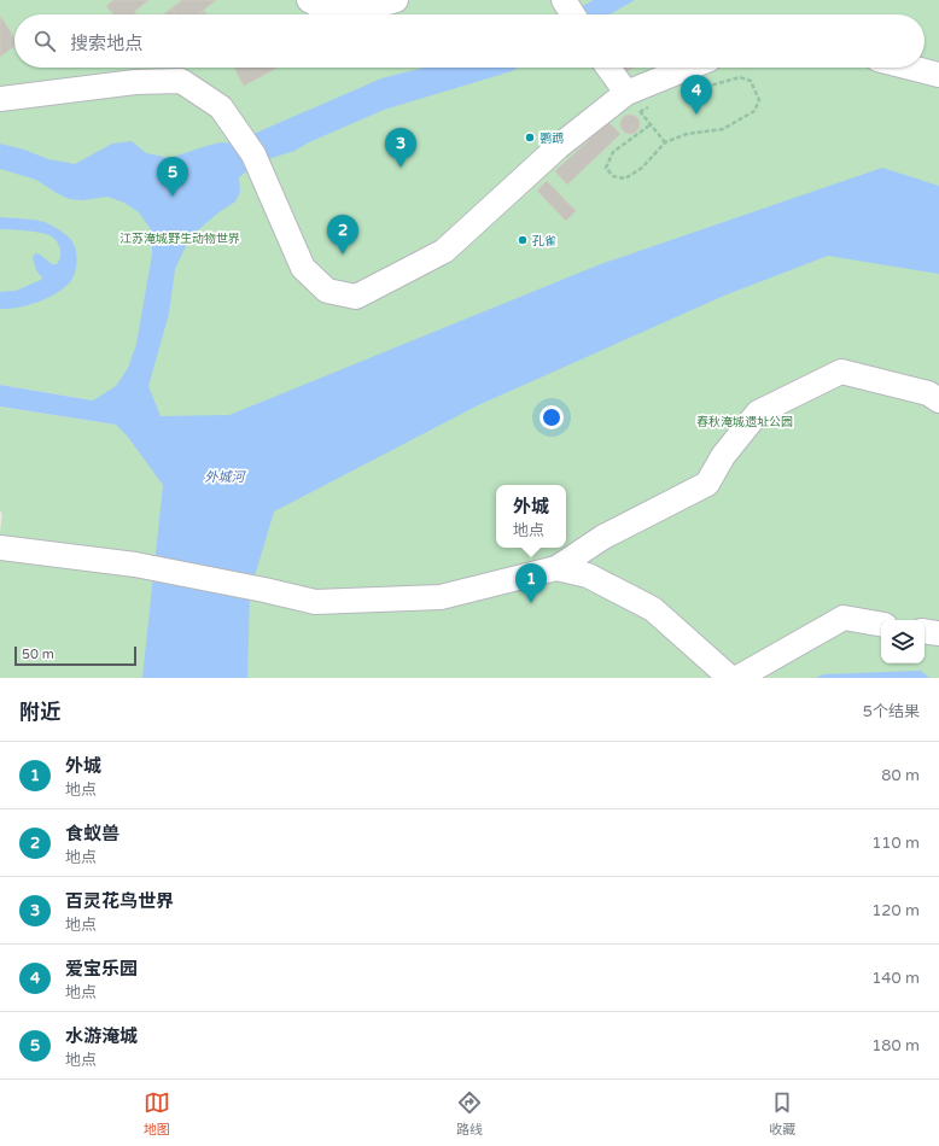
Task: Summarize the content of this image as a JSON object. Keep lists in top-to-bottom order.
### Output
{
  "water": ["外城河"],
  "parks": ["江苏淹城野生动物世界", "春秋淹城遗址公园"],
  "places": ["鹦鹉", "孔雀"],
  "scale_bar": "50 m",
  "page": {
    "search": "搜索地点",
    "pins": [
      "4",
      "3",
      "5",
      "2",
      "1"
    ],
    "popup": ["外城", "地点"],
    "scale": "50 m",
    "heading": ["附近", "5个结果"],
    "list": [
      {
        "mark": "1",
        "name": "外城",
        "note": "地点",
        "value": "80 m"
      },
      {
        "mark": "2",
        "name": "食蚁兽",
        "note": "地点",
        "value": "110 m"
      },
      {
        "mark": "3",
        "name": "百灵花鸟世界",
        "note": "地点",
        "value": "120 m"
      },
      {
        "mark": "4",
        "name": "爱宝乐园",
        "note": "地点",
        "value": "140 m"
      },
      {
        "mark": "5",
        "name": "水游淹城",
        "note": "地点",
        "value": "180 m"
      }
    ],
    "nav": ["地图", "路线", "收藏"]
  }
}
